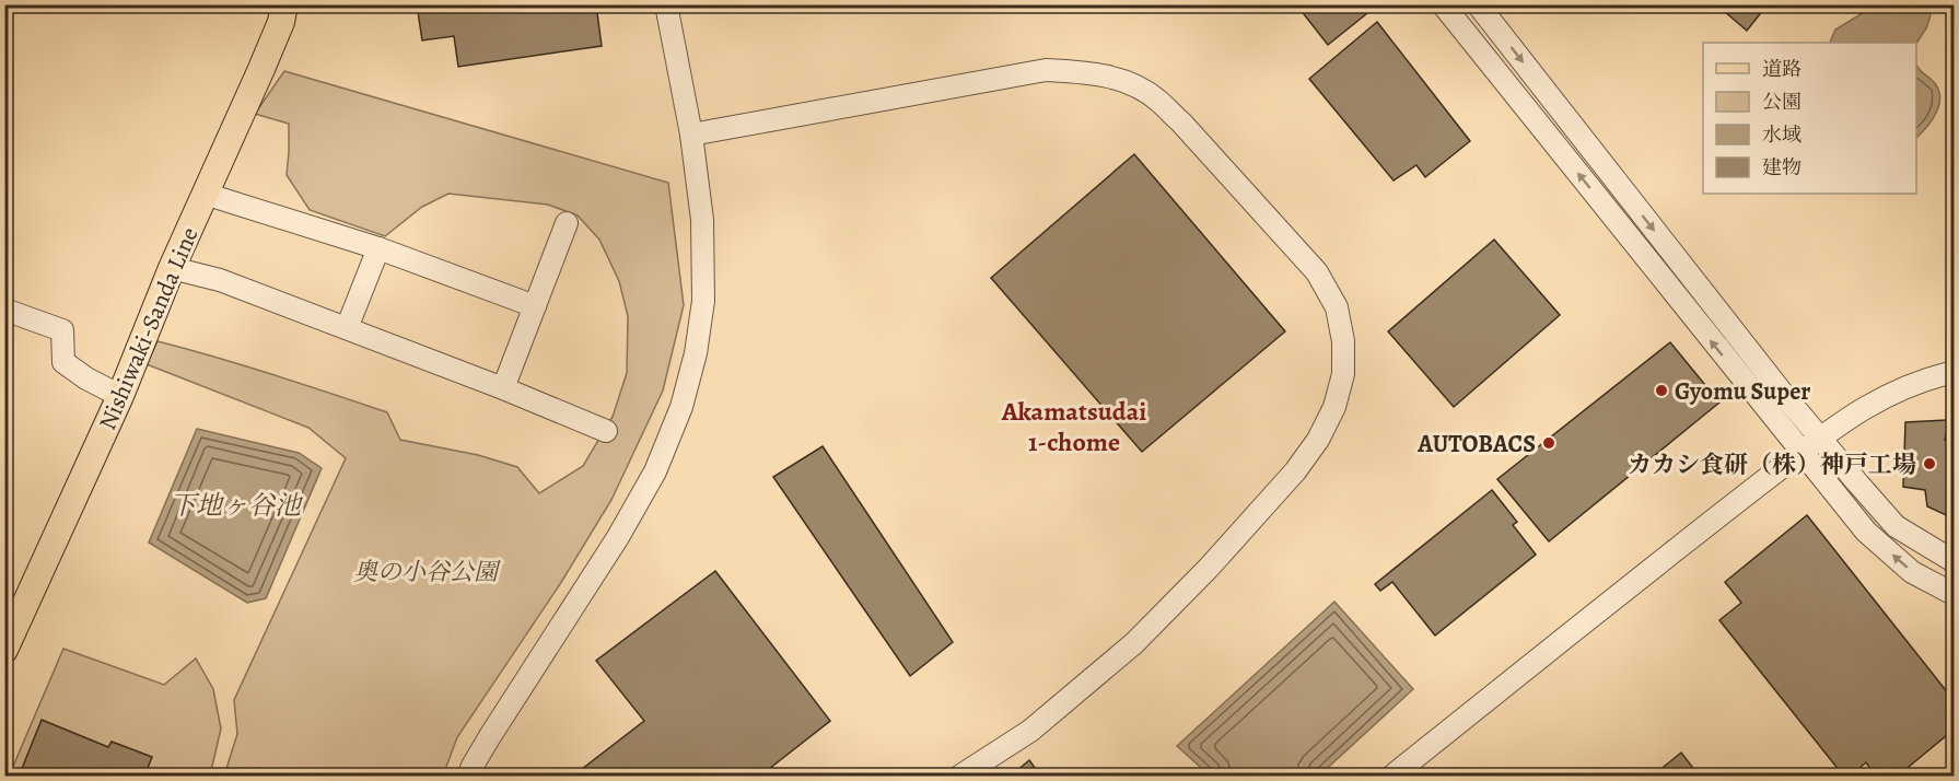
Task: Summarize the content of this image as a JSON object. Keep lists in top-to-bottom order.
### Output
{
  "streets": {
    "main road": ["Nishiwaki-Sanda Line"]
  },
  "districts": ["Akamatsudai 1-chome"],
  "water": ["下地ヶ谷池"],
  "parks": ["奥の小谷公園"],
  "places": ["Gyomu Super", "AUTOBACS", "カカシ食研（株）神戸工場"],
  "legend": [
    "道路",
    "公園",
    "水域",
    "建物"
  ]
}
